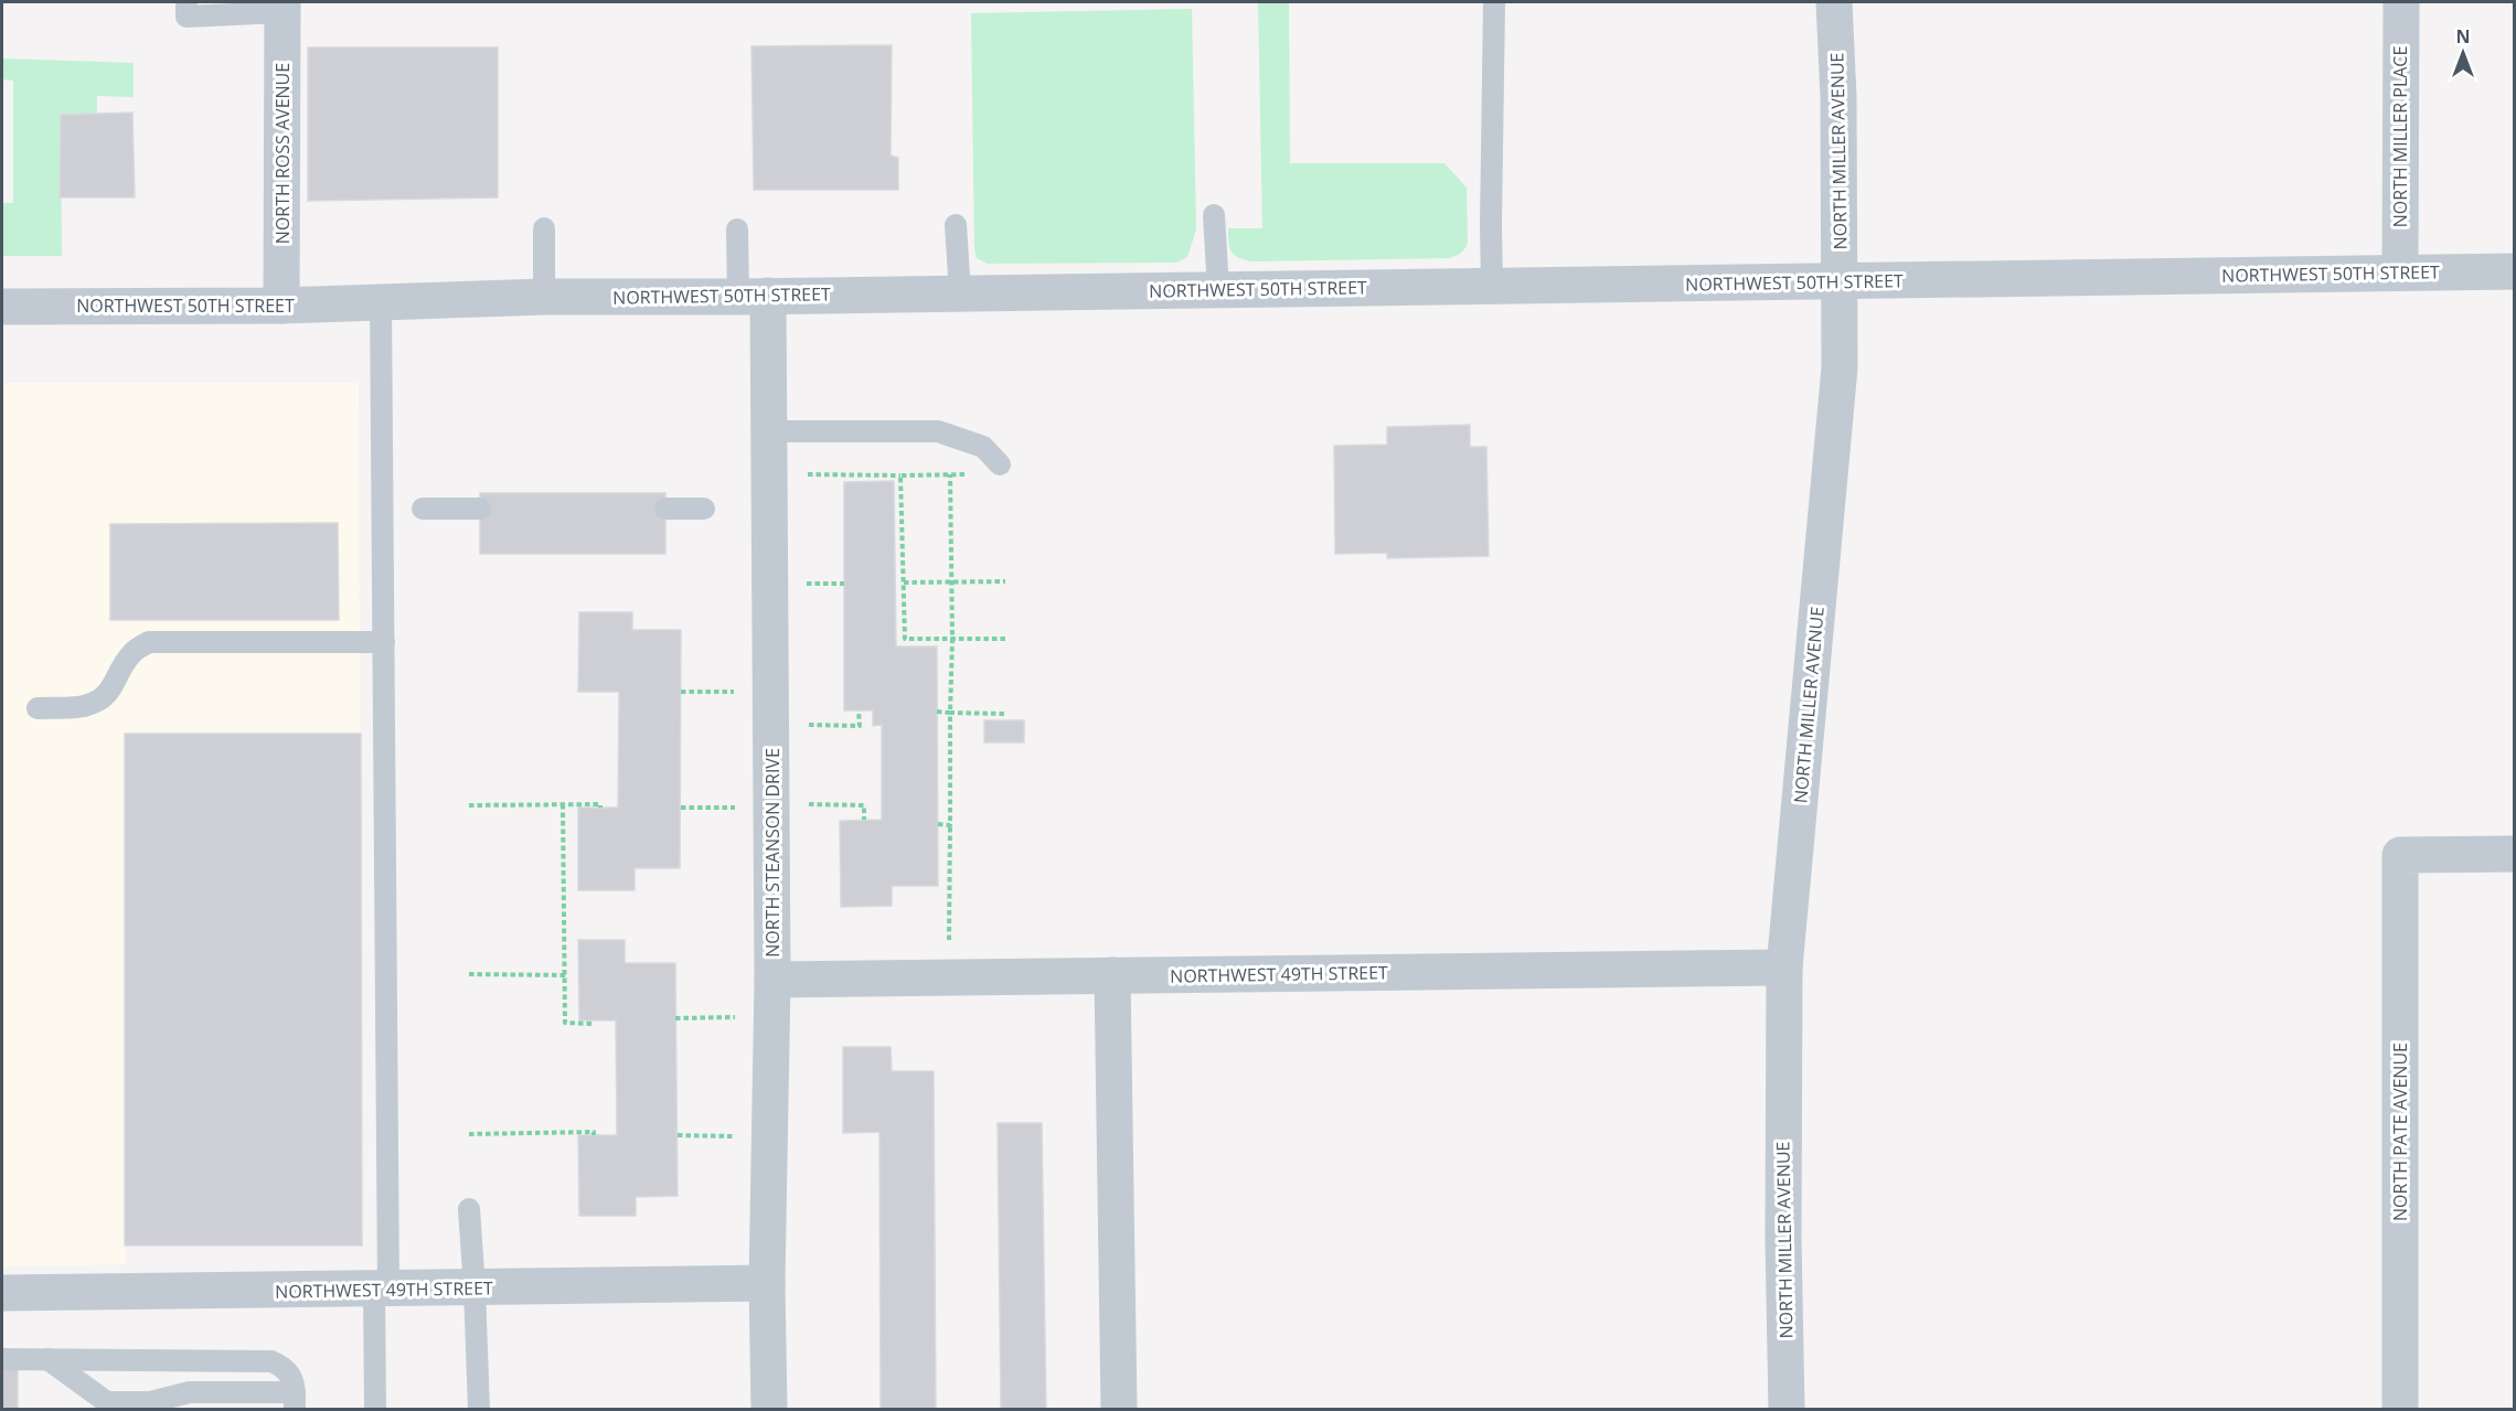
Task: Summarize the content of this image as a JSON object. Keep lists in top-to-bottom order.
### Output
{
  "streets": {
    "street": [
      "NORTH MILLER PLACE",
      "NORTH MILLER AVENUE",
      "NORTH ROSS AVENUE",
      "NORTHWEST 50TH STREET",
      "NORTH STEANSON DRIVE",
      "NORTHWEST 49TH STREET",
      "NORTH PATE AVENUE"
    ]
  },
  "crossings": [
    ["NORTH MILLER PLACE", "NORTHWEST 50TH STREET"],
    ["NORTH MILLER AVENUE", "NORTHWEST 50TH STREET"],
    ["NORTH MILLER AVENUE", "NORTHWEST 49TH STREET"],
    ["NORTH ROSS AVENUE", "NORTHWEST 50TH STREET"],
    ["NORTHWEST 50TH STREET", "NORTH STEANSON DRIVE"],
    ["NORTH STEANSON DRIVE", "NORTHWEST 49TH STREET"]
  ],
  "north": "top"
}
